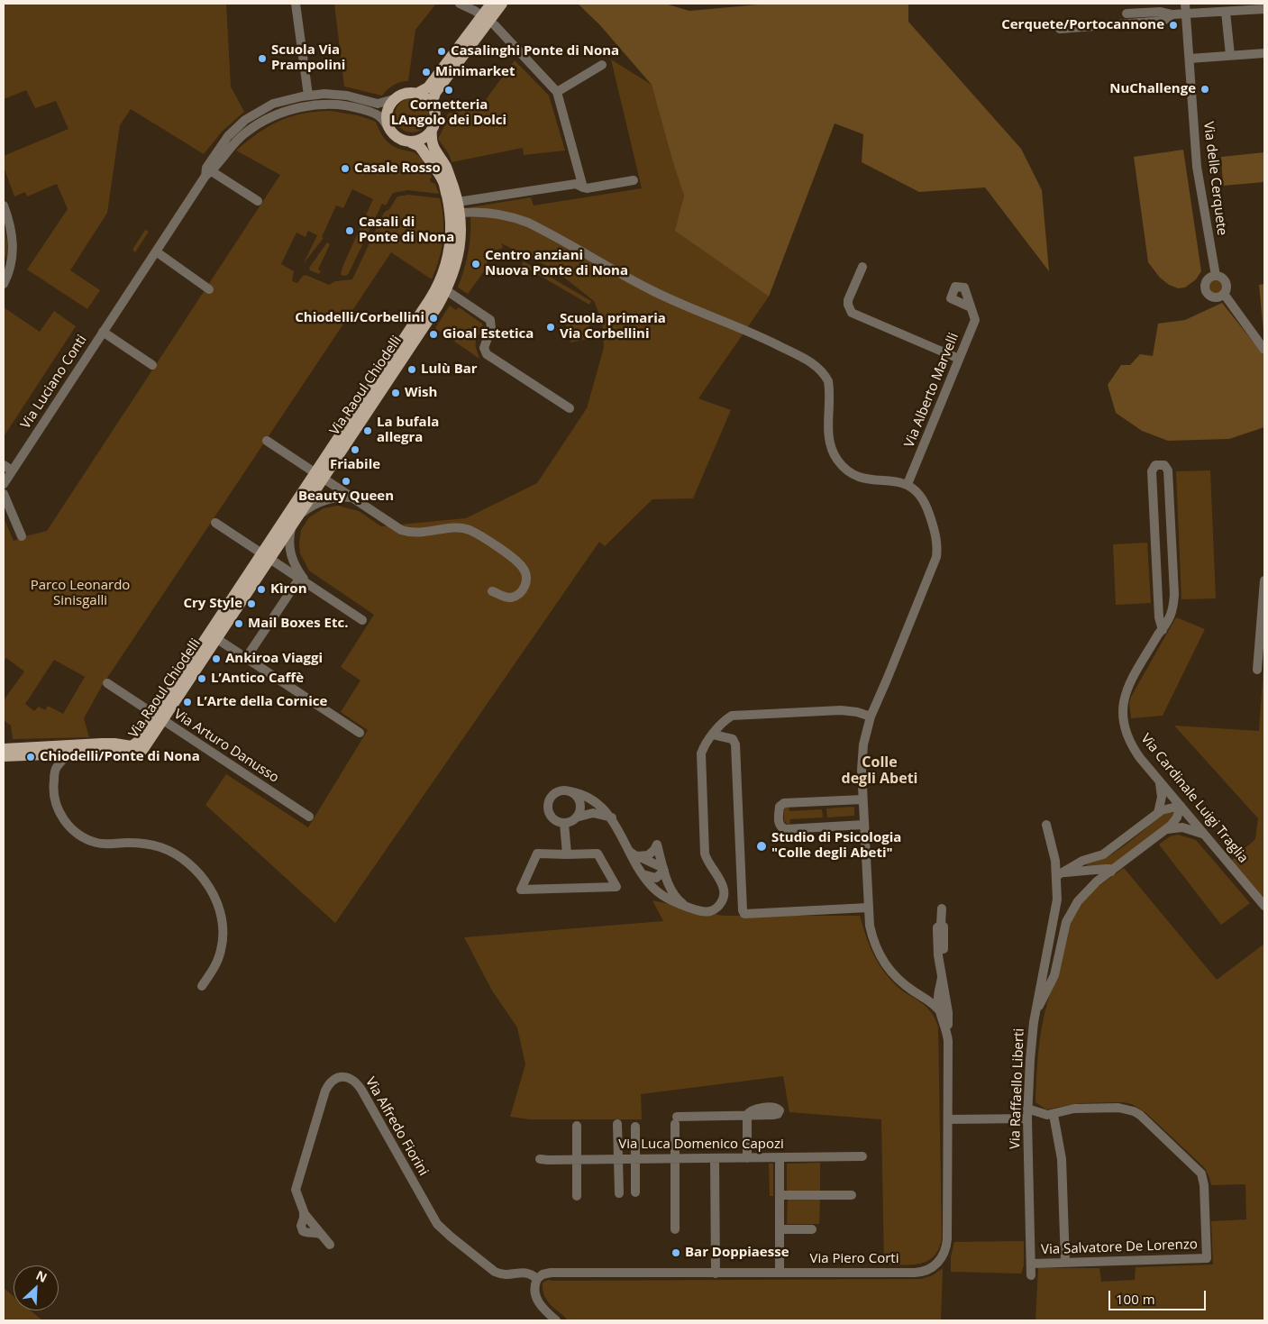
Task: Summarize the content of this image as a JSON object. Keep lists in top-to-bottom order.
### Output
{
  "streets": {
    "main road": ["Via Raoul Chiodelli"],
    "street": [
      "Via delle Cerquete",
      "Via Luciano Conti",
      "Via Alberto Marvelli",
      "Via Arturo Danusso",
      "Via Cardinale Luigi Traglia",
      "Via Raffaello Liberti",
      "Via Alfredo Fiorini",
      "Via Luca Domenico Capozi",
      "Via Salvatore De Lorenzo",
      "Via Piero Corti"
    ]
  },
  "crossings": [
    ["Via Luciano Conti", "Via Raoul Chiodelli"],
    ["Via Raoul Chiodelli", "Via Arturo Danusso"],
    ["Via Raffaello Liberti", "Via Salvatore De Lorenzo"],
    ["Via Alfredo Fiorini", "Via Piero Corti"]
  ],
  "districts": ["Colle degli Abeti"],
  "parks": ["Parco Leonardo Sinisgalli"],
  "places": [
    "Cerquete/Portocannone",
    "Casalinghi Ponte di Nona",
    "Scuola Via Prampolini",
    "Minimarket",
    "NuChallenge",
    "Cornetteria LAngolo dei Dolci",
    "Casale Rosso",
    "Casali di Ponte di Nona",
    "Centro anziani Nuova Ponte di Nona",
    "Chiodelli/Corbellini",
    "Scuola primaria Via Corbellini",
    "Gioal Estetica",
    "Lulù Bar",
    "Wish",
    "La bufala allegra",
    "Friabile",
    "Beauty Queen",
    "Kìron",
    "Cry Style",
    "Mail Boxes Etc.",
    "Ankiroa Viaggi",
    "L’Antico Caffè",
    "L’Arte della Cornice",
    "Chiodelli/Ponte di Nona",
    "Studio di Psicologia \"Colle degli Abeti\"",
    "Bar Doppiaesse"
  ],
  "scale_bar": "100 m",
  "north": "top right"
}
